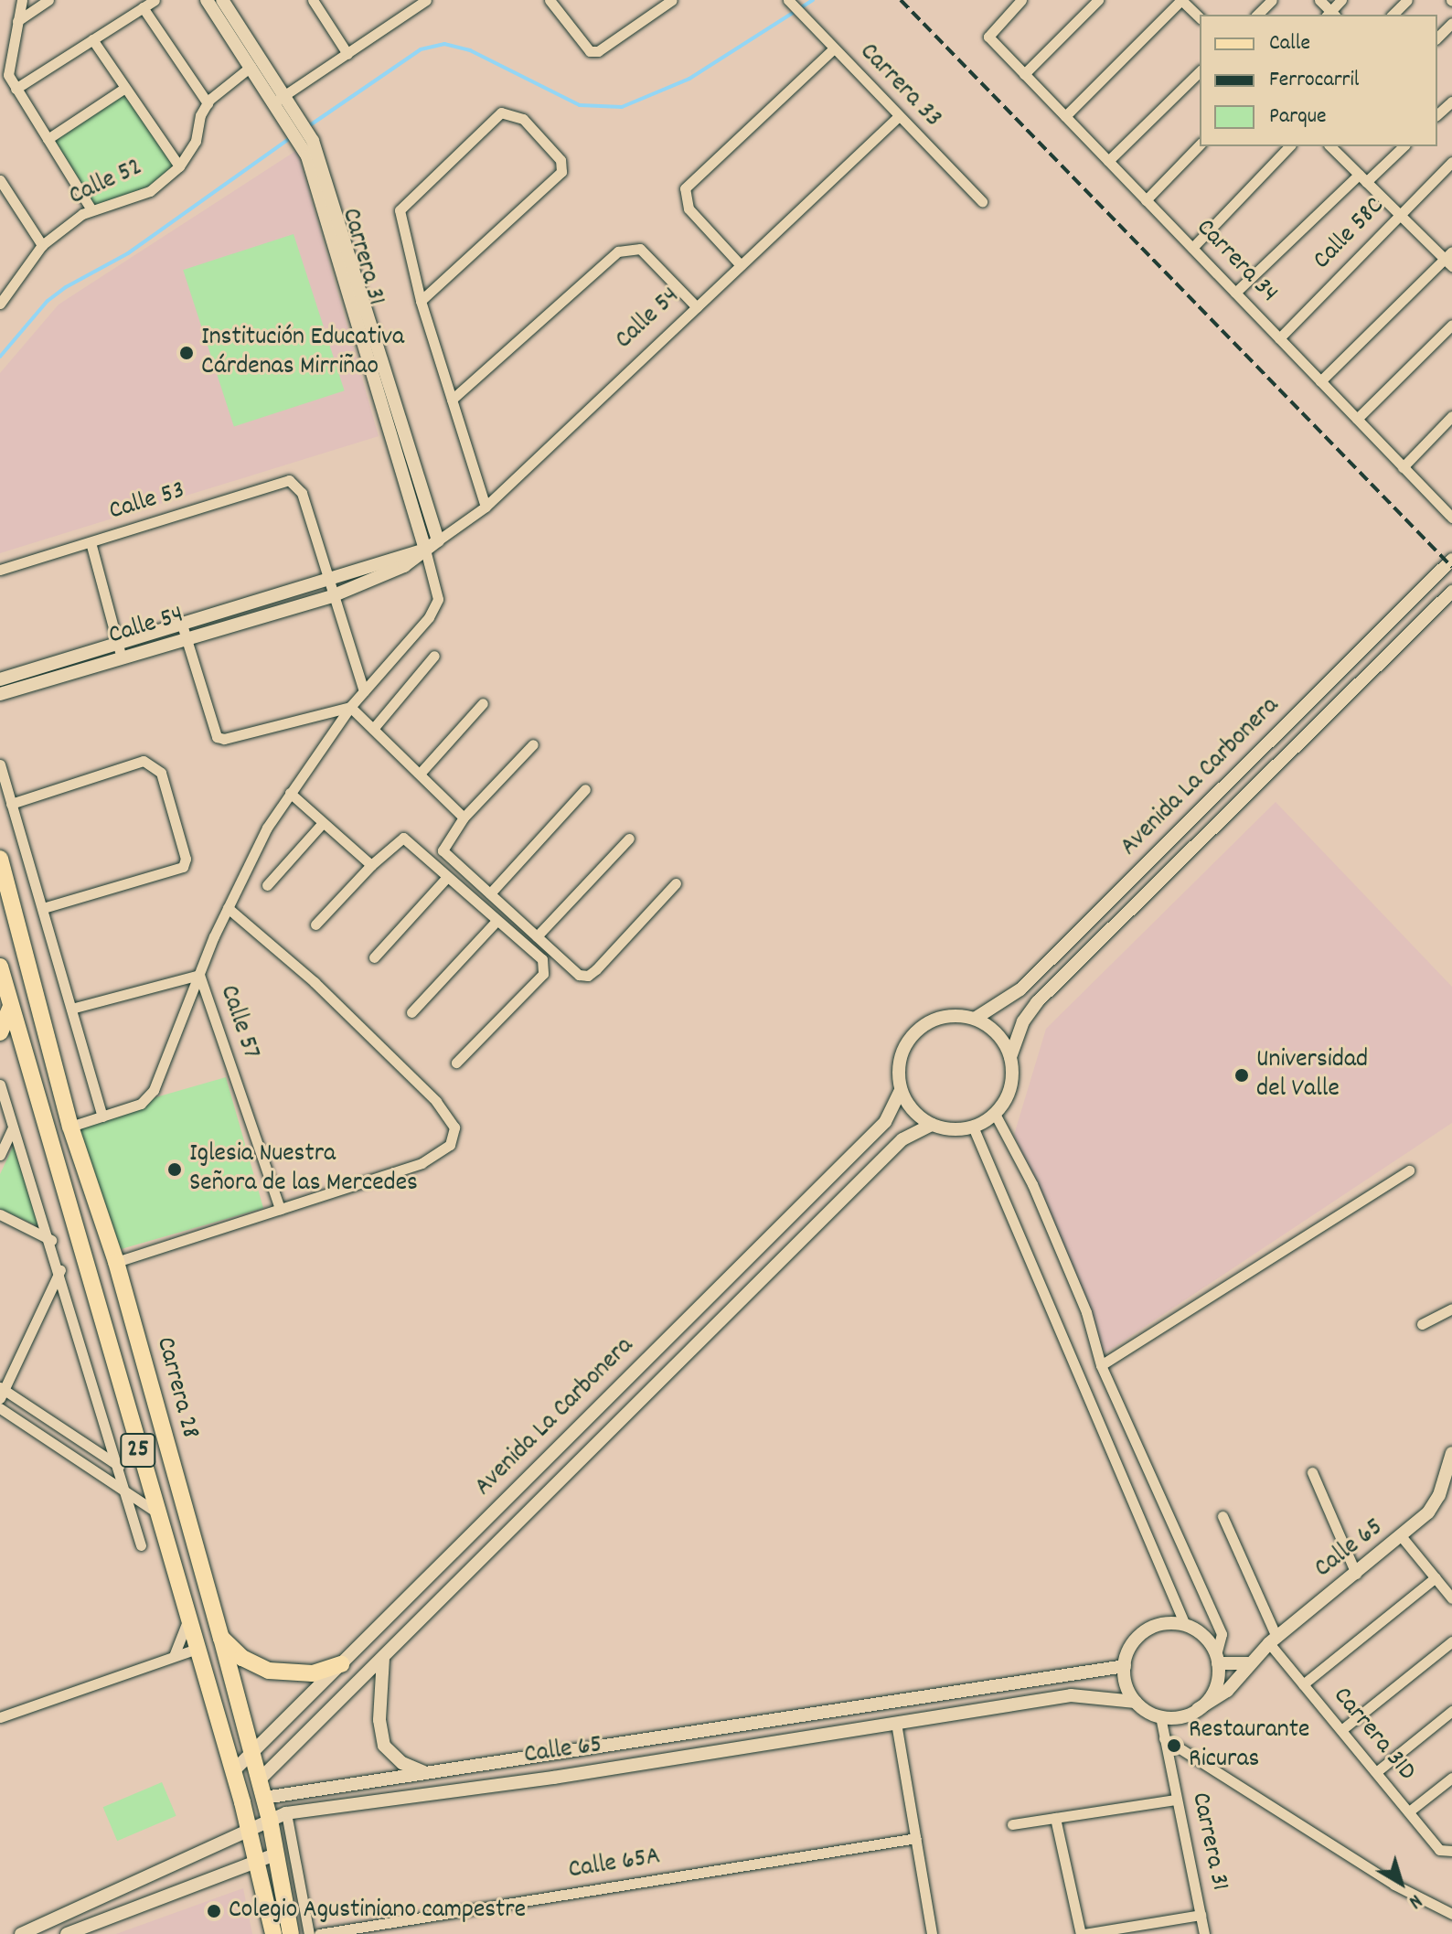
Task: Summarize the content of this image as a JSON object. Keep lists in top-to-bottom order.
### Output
{
  "streets": {
    "main road": ["Carrera 28", "25"],
    "street": [
      "Carrera 33",
      "Calle 52",
      "Calle 58C",
      "Carrera 31",
      "Carrera 34",
      "Calle 54",
      "Calle 53",
      "Avenida La Carbonera",
      "Calle 57",
      "Calle 65",
      "Carrera 31D",
      "Calle 65A"
    ]
  },
  "crossings": [
    ["Carrera 33", "Calle 54"],
    ["Calle 58C", "Carrera 34"],
    ["Carrera 31", "Calle 54"],
    ["Carrera 31", "Calle 65"],
    ["Calle 54", "Calle 53"],
    ["Avenida La Carbonera", "Carrera 28"],
    ["Carrera 28", "Calle 65"],
    ["Calle 65", "Carrera 31D"]
  ],
  "places": [
    "Institución Educativa Cárdenas Mirriñao",
    "Universidad del Valle",
    "Iglesia Nuestra Señora de las Mercedes",
    "Restaurante Ricuras",
    "Colegio Agustiniano campestre"
  ],
  "legend": ["Calle", "Ferrocarril", "Parque"],
  "north": "bottom right"
}
